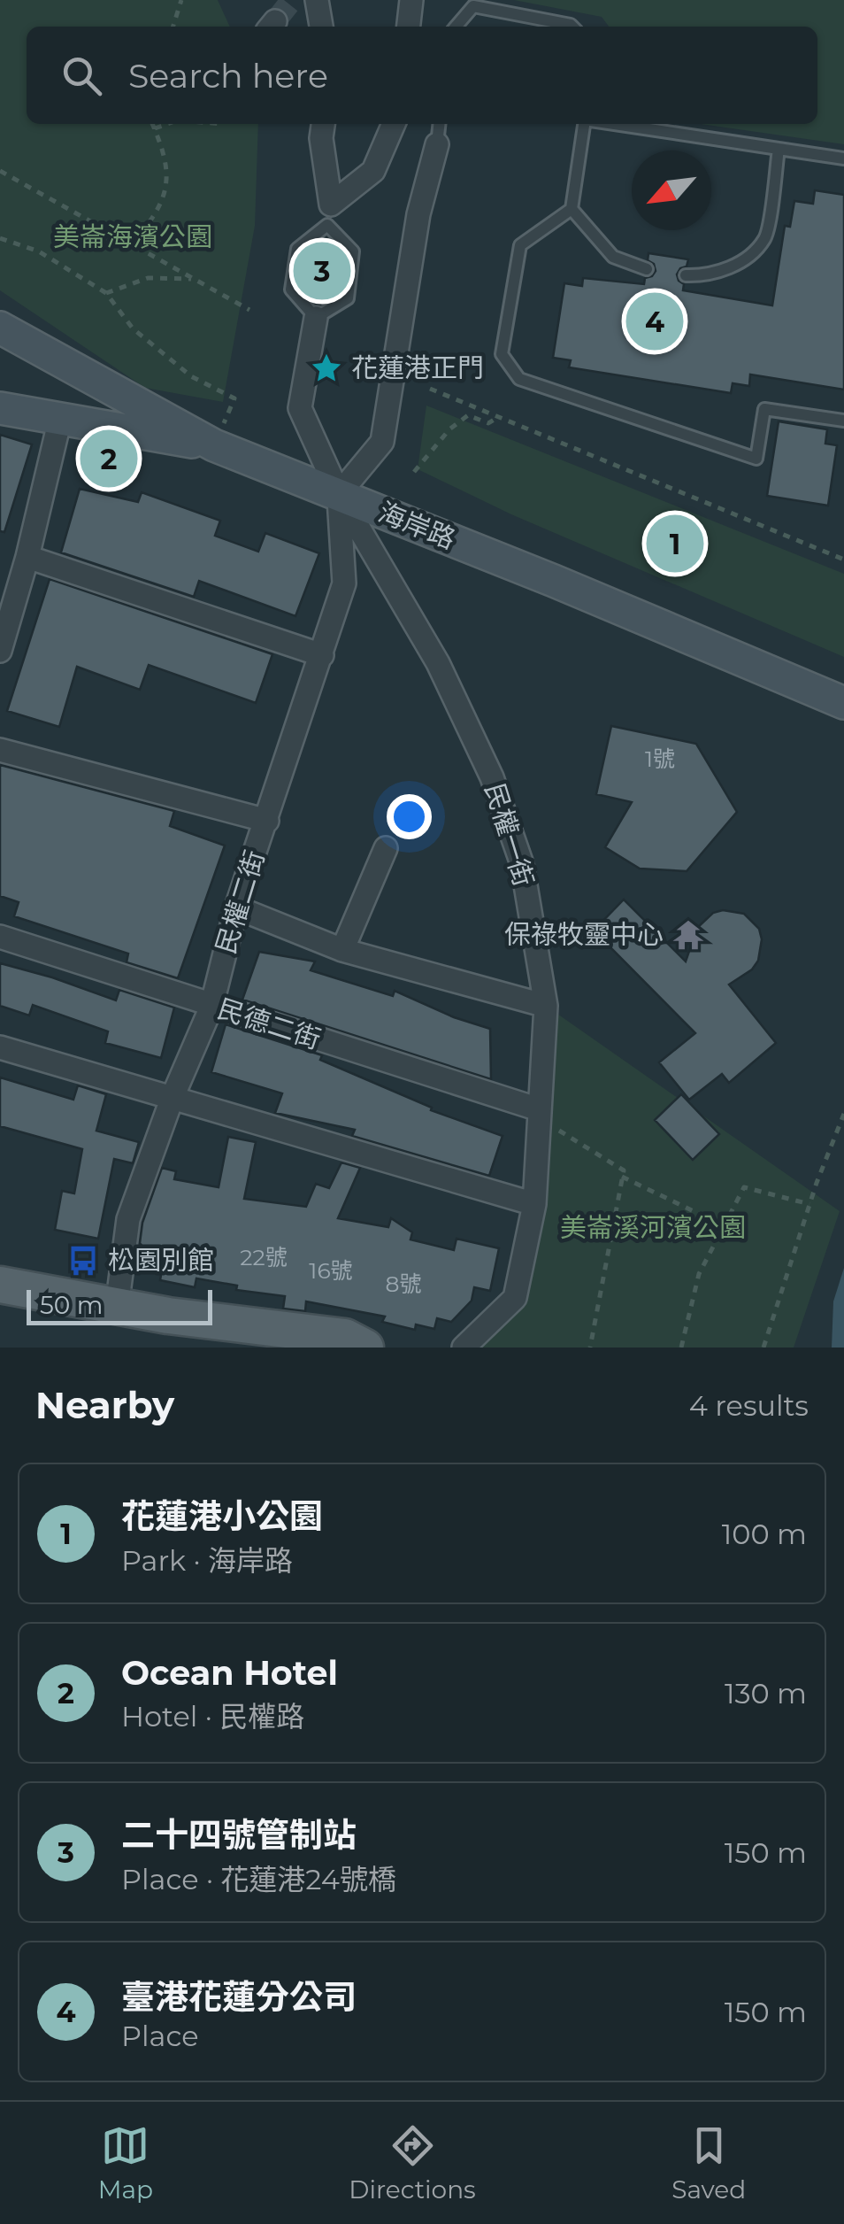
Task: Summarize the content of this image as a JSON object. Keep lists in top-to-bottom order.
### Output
{
  "streets": {
    "main road": ["海岸路"],
    "street": ["民權一街", "民權二街", "民德二街"]
  },
  "crossings": [
    ["海岸路", "民權一街"],
    ["海岸路", "民權二街"],
    ["民權一街", "民權二街"],
    ["民權一街", "民德二街"],
    ["民權二街", "民德二街"]
  ],
  "parks": ["美崙海濱公園", "美崙溪河濱公園"],
  "places": {
    "place": ["花蓮港正門"],
    "temple": ["保祿牧靈中心"],
    "bus stop": ["松園別館"]
  },
  "house_numbers": [
    "1號",
    "22號",
    "16號",
    "8號"
  ],
  "scale_bar": "50 m",
  "north": "bottom left",
  "page": {
    "search": "Search here",
    "pins": [
      "3",
      "4",
      "2",
      "1"
    ],
    "scale": "50 m",
    "heading": ["Nearby", "4 results"],
    "list": [
      {
        "mark": "1",
        "name": "花蓮港小公園",
        "note": "Park · 海岸路",
        "value": "100 m"
      },
      {
        "mark": "2",
        "name": "Ocean Hotel",
        "note": "Hotel · 民權路",
        "value": "130 m"
      },
      {
        "mark": "3",
        "name": "二十四號管制站",
        "note": "Place · 花蓮港24號橋",
        "value": "150 m"
      },
      {
        "mark": "4",
        "name": "臺港花蓮分公司",
        "note": "Place",
        "value": "150 m"
      }
    ],
    "nav": ["Map", "Directions", "Saved"]
  }
}
